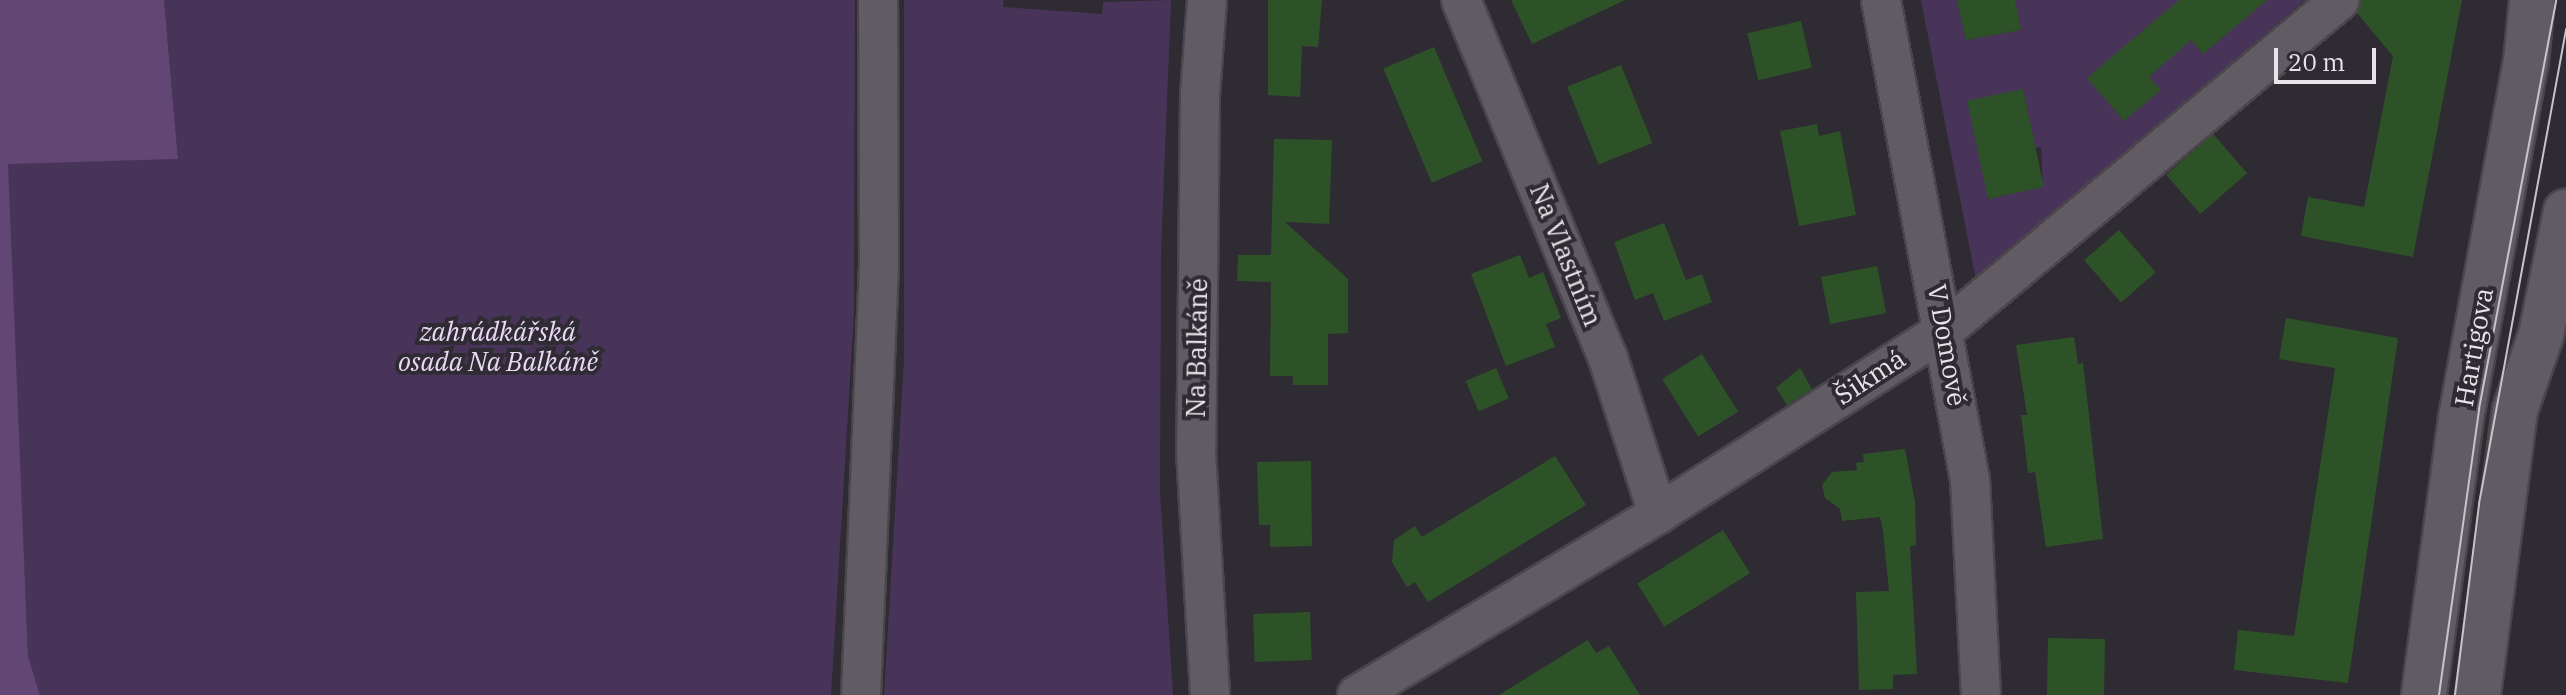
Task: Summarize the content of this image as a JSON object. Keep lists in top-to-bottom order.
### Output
{
  "streets": {
    "main road": ["Hartigova"],
    "street": [
      "Na Vlastním",
      "V Domově",
      "Na Balkáně",
      "Šikmá"
    ]
  },
  "crossings": [
    ["Na Vlastním", "Šikmá"],
    ["V Domově", "Šikmá"]
  ],
  "parks": ["zahrádkářská osada Na Balkáně"],
  "scale_bar": "20 m"
}
